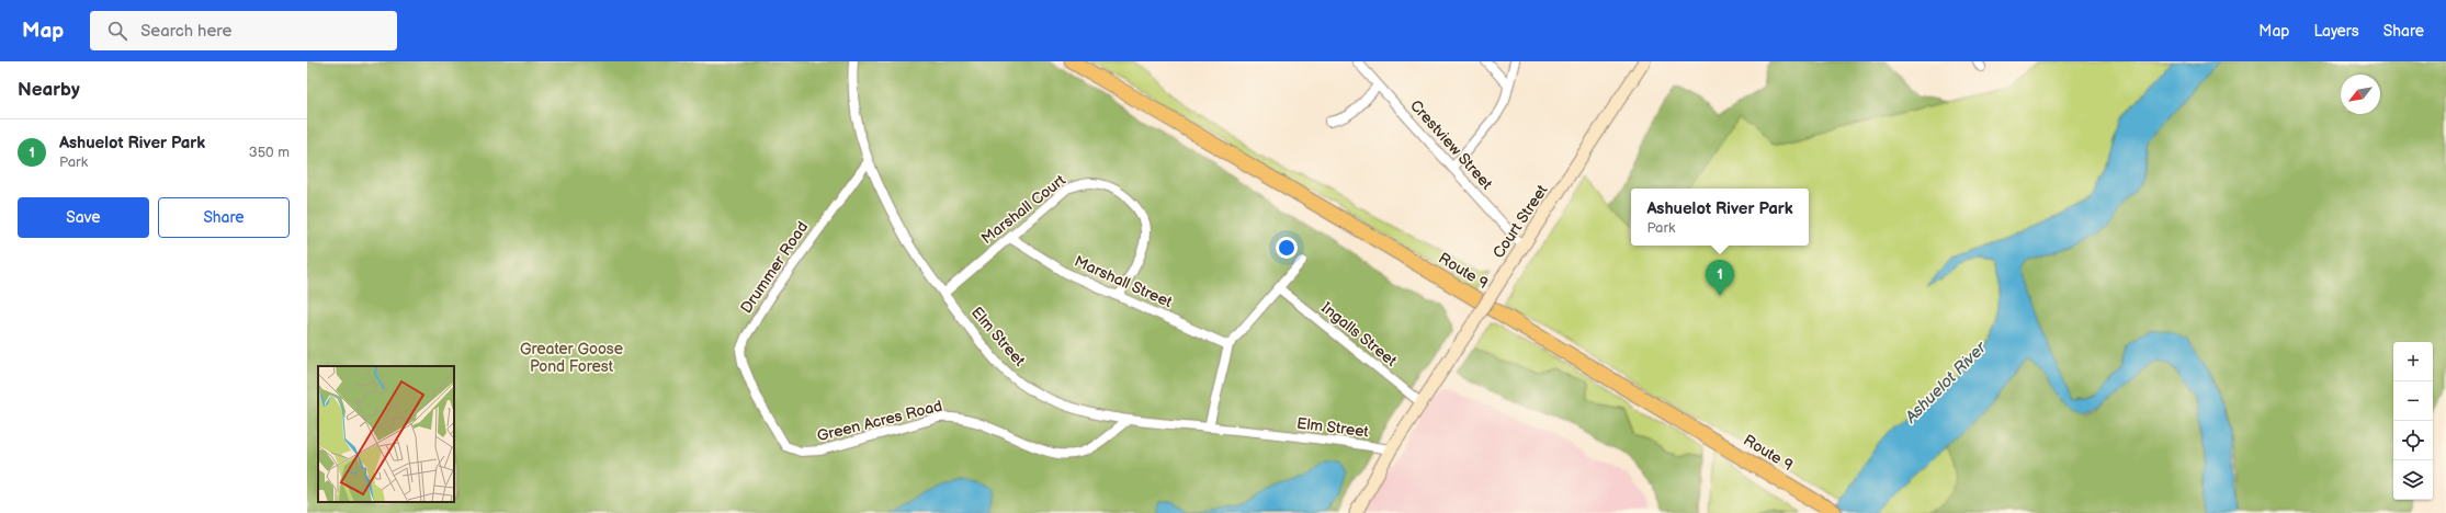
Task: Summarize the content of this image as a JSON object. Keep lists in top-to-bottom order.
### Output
{
  "streets": {
    "highway": ["Route 9"],
    "main road": ["Court Street"],
    "street": [
      "Crestview Street",
      "Marshall Court",
      "Drummer Road",
      "Marshall Street",
      "Ingalls Street",
      "Elm Street",
      "Green Acres Road"
    ]
  },
  "crossings": [
    ["Crestview Street", "Court Street"],
    ["Marshall Court", "Marshall Street"],
    ["Marshall Court", "Elm Street"],
    ["Court Street", "Ingalls Street"],
    ["Court Street", "Elm Street"],
    ["Drummer Road", "Elm Street"],
    ["Drummer Road", "Green Acres Road"],
    ["Elm Street", "Green Acres Road"]
  ],
  "water": ["Ashuelot River"],
  "parks": ["Greater Goose Pond Forest"],
  "north": "bottom left",
  "page": {
    "header": "Map",
    "search": "Search here",
    "nav": ["Map", "Layers", "Share"],
    "heading": "Nearby",
    "list": [
      {
        "mark": "1",
        "name": "Ashuelot River Park",
        "note": "Park",
        "value": "350 m"
      }
    ],
    "buttons": ["Save", "Share"],
    "popup": ["Ashuelot River Park", "Park"],
    "pins": "1",
    "map_buttons": ["+", "−"]
  }
}
